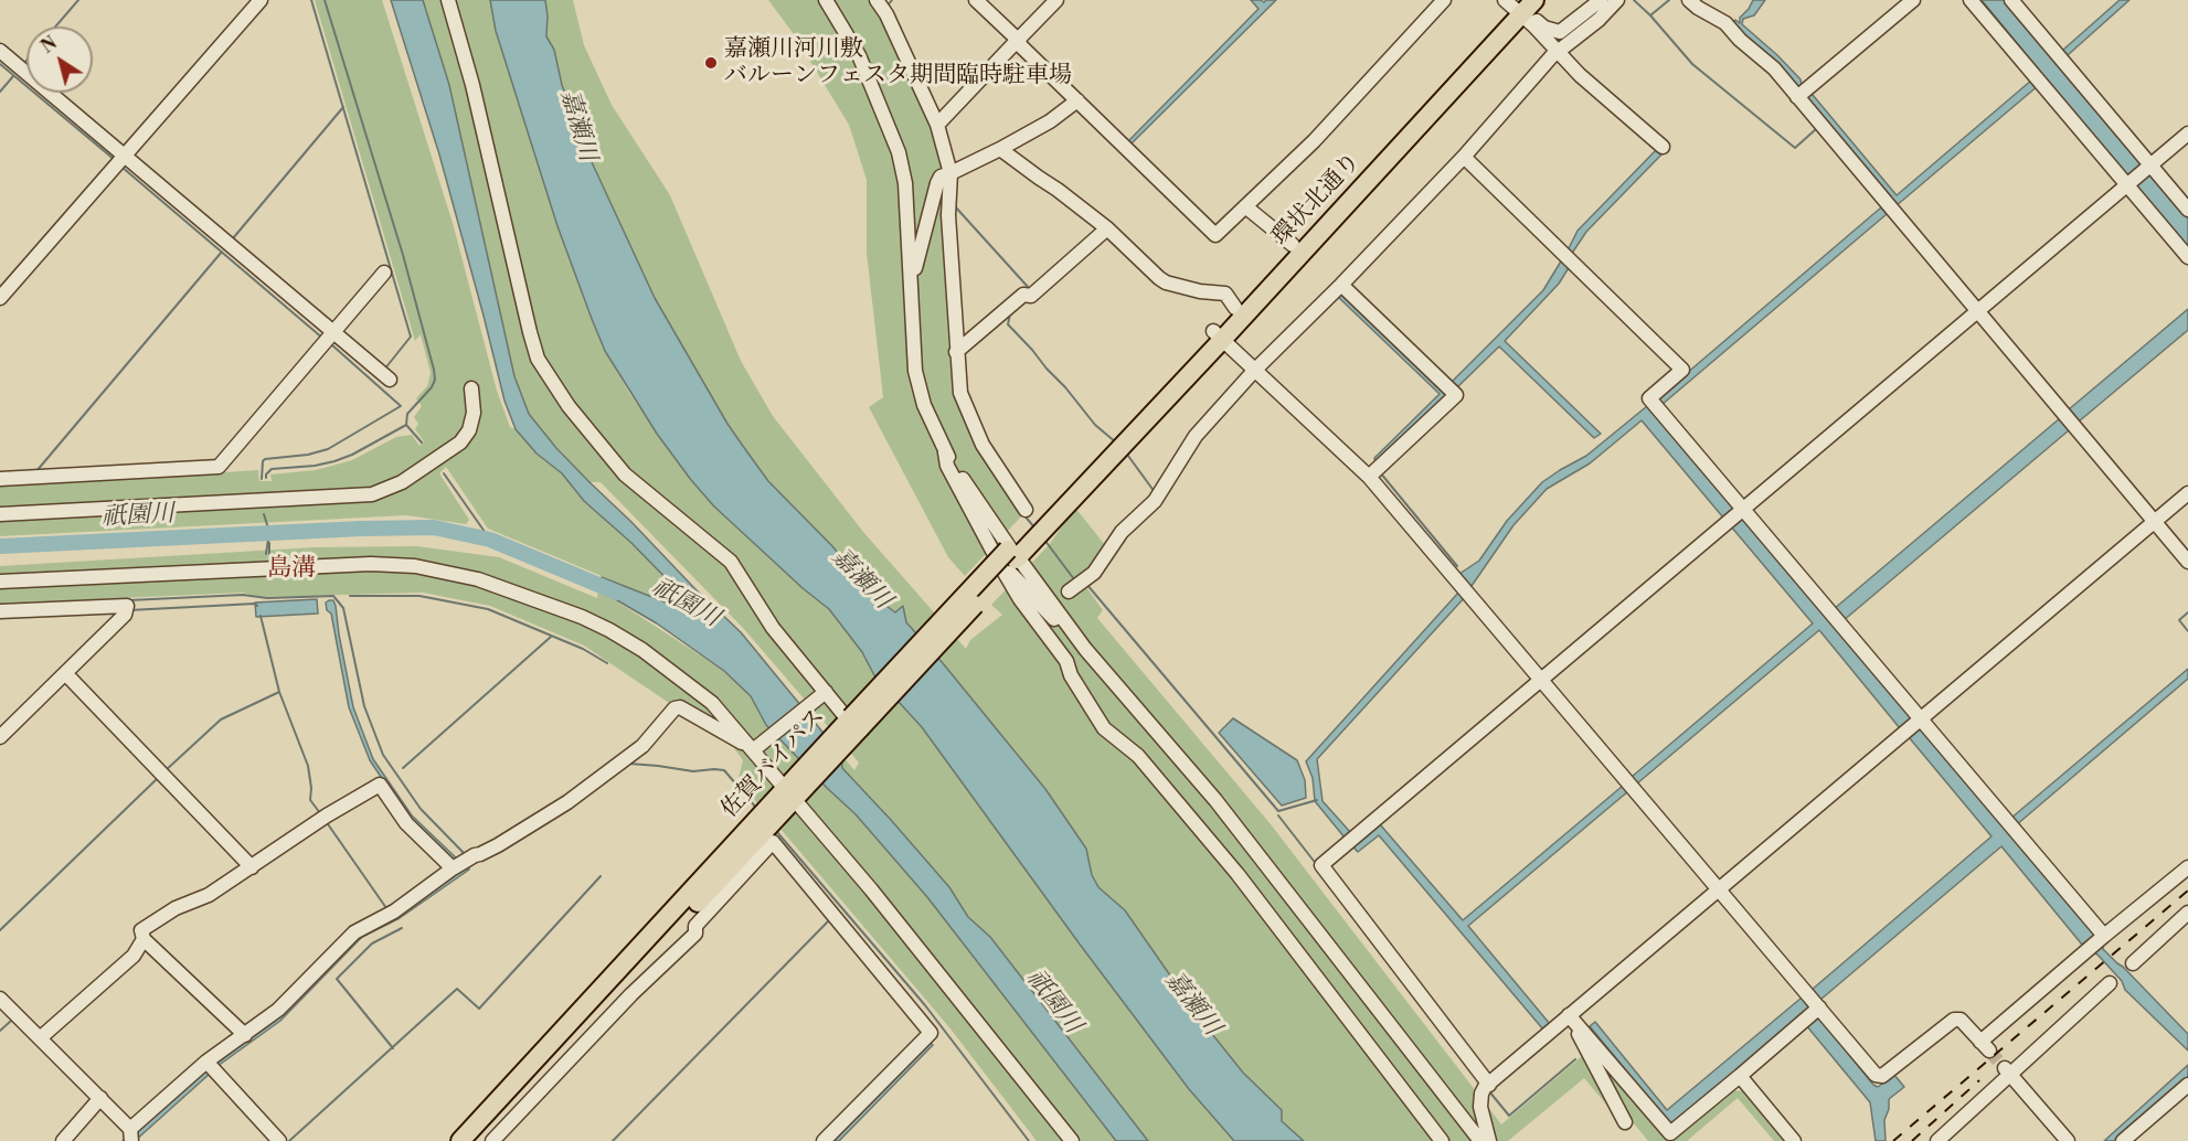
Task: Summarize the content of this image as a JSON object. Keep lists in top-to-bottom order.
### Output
{
  "streets": {
    "highway": ["環状北通り", "佐賀バイパス"]
  },
  "crossings": [
    ["環状北通り", "佐賀バイパス"]
  ],
  "districts": ["島溝"],
  "water": ["嘉瀬川", "祇園川"],
  "places": ["嘉瀬川河川敷 バルーンフェスタ期間臨時駐車場"],
  "north": "top left"
}
